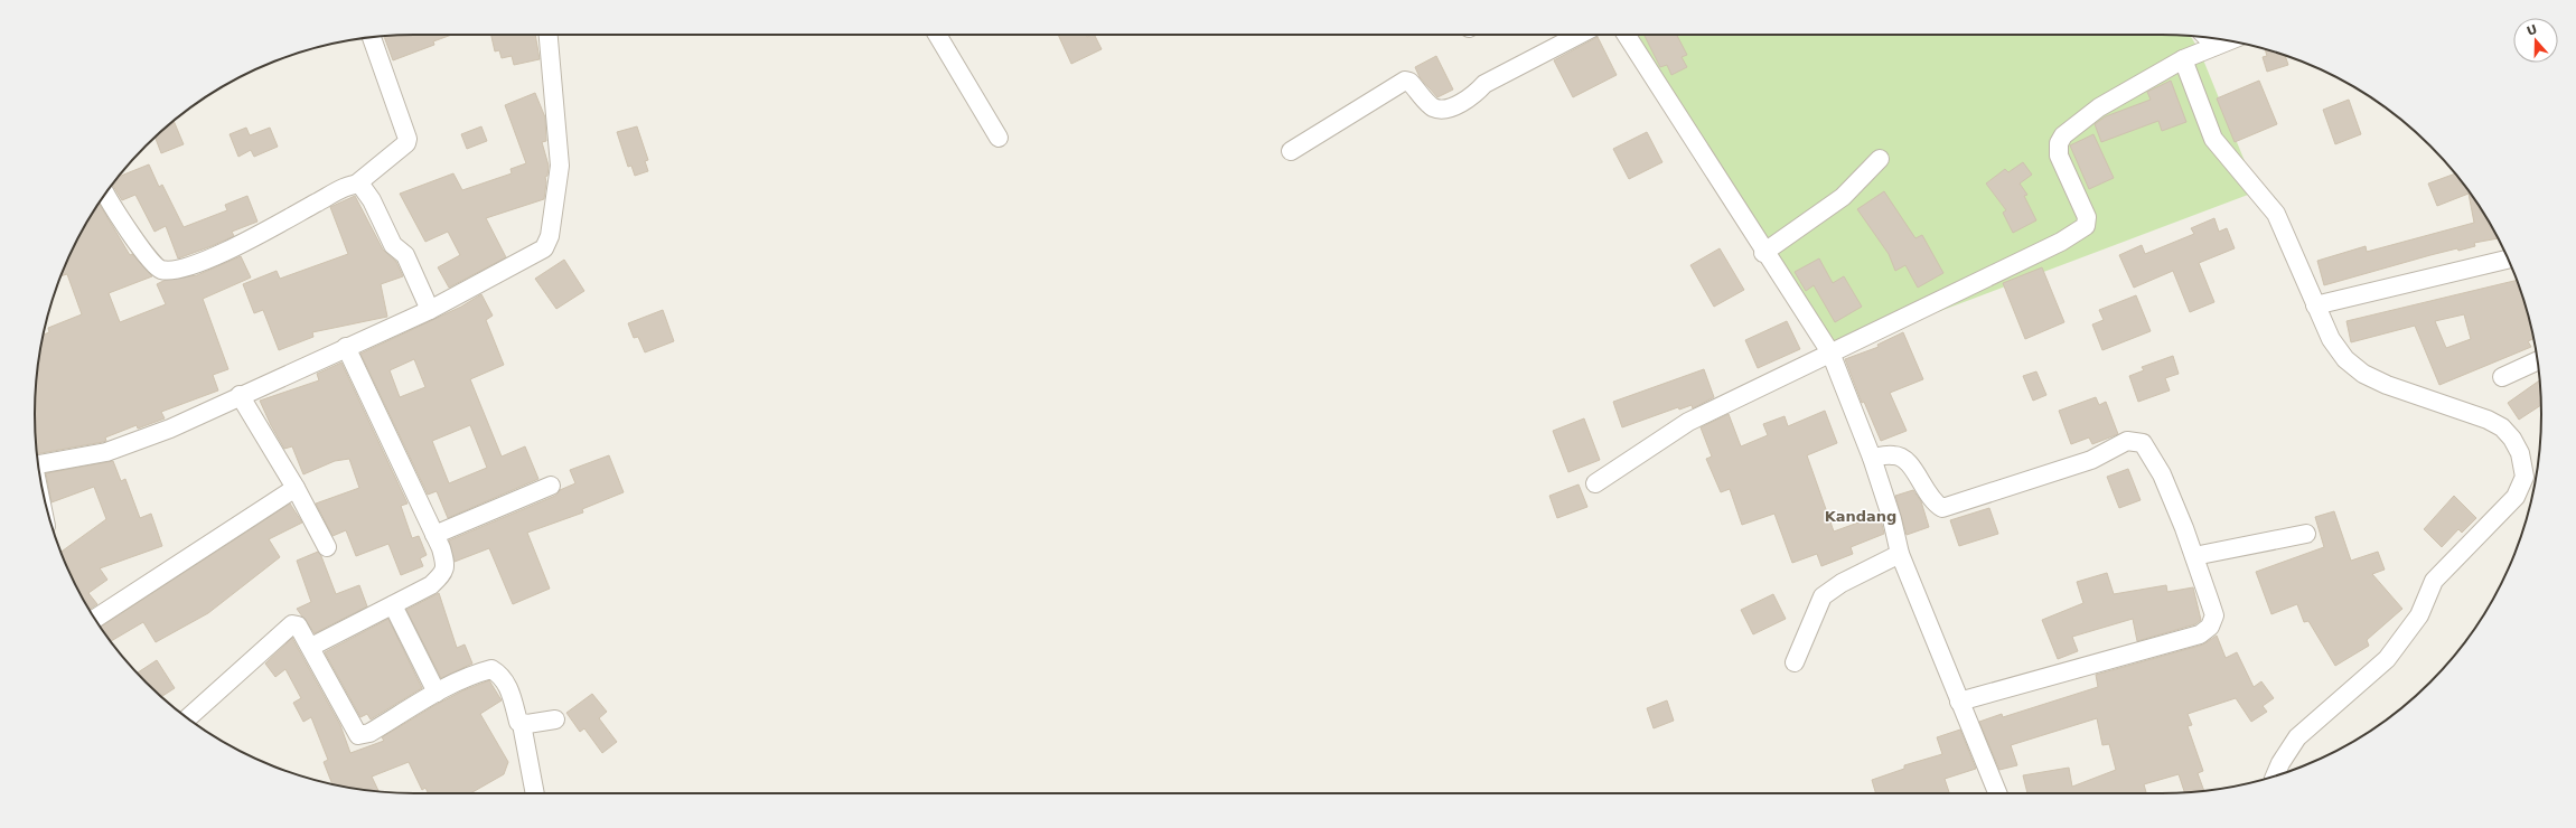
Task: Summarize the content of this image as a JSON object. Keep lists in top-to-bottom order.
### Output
{
  "districts": ["Kandang"],
  "north": "top"
}
